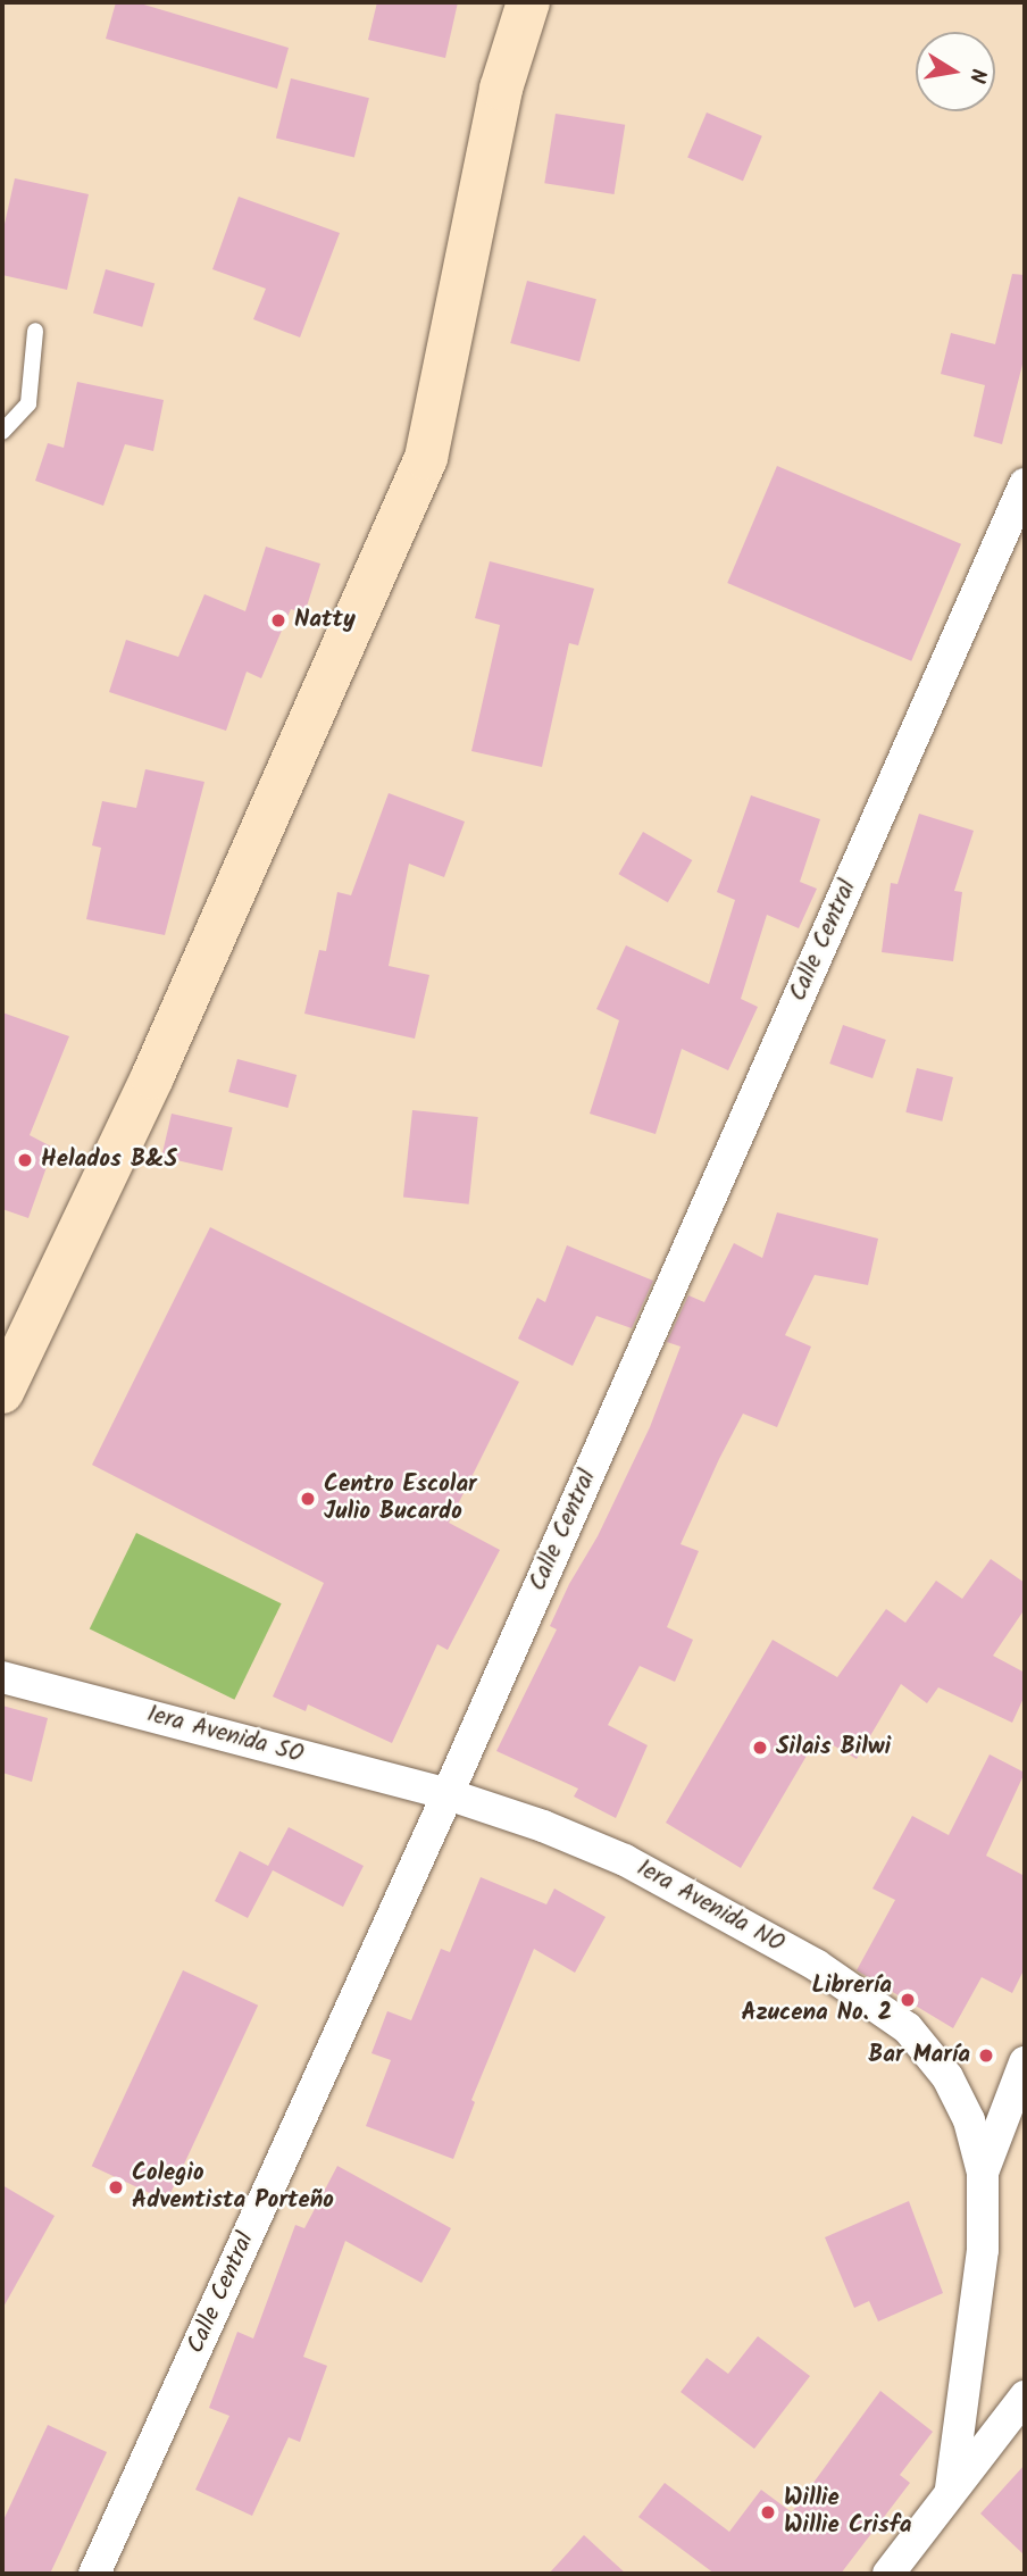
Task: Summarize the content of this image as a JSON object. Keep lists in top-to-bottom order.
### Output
{
  "streets": {
    "street": ["Calle Central", "1era Avenida SO", "1era Avenida NO"]
  },
  "crossings": [
    ["Calle Central", "1era Avenida SO"],
    ["Calle Central", "1era Avenida NO"],
    ["1era Avenida SO", "1era Avenida NO"]
  ],
  "places": [
    "Natty",
    "Helados B&S",
    "Centro Escolar Julio Bucardo",
    "Silais Bilwi",
    "Librería Azucena No. 2",
    "Bar María",
    "Colegio Adventista Porteño",
    "Willie Willie Crisfa"
  ],
  "north": "right"
}
